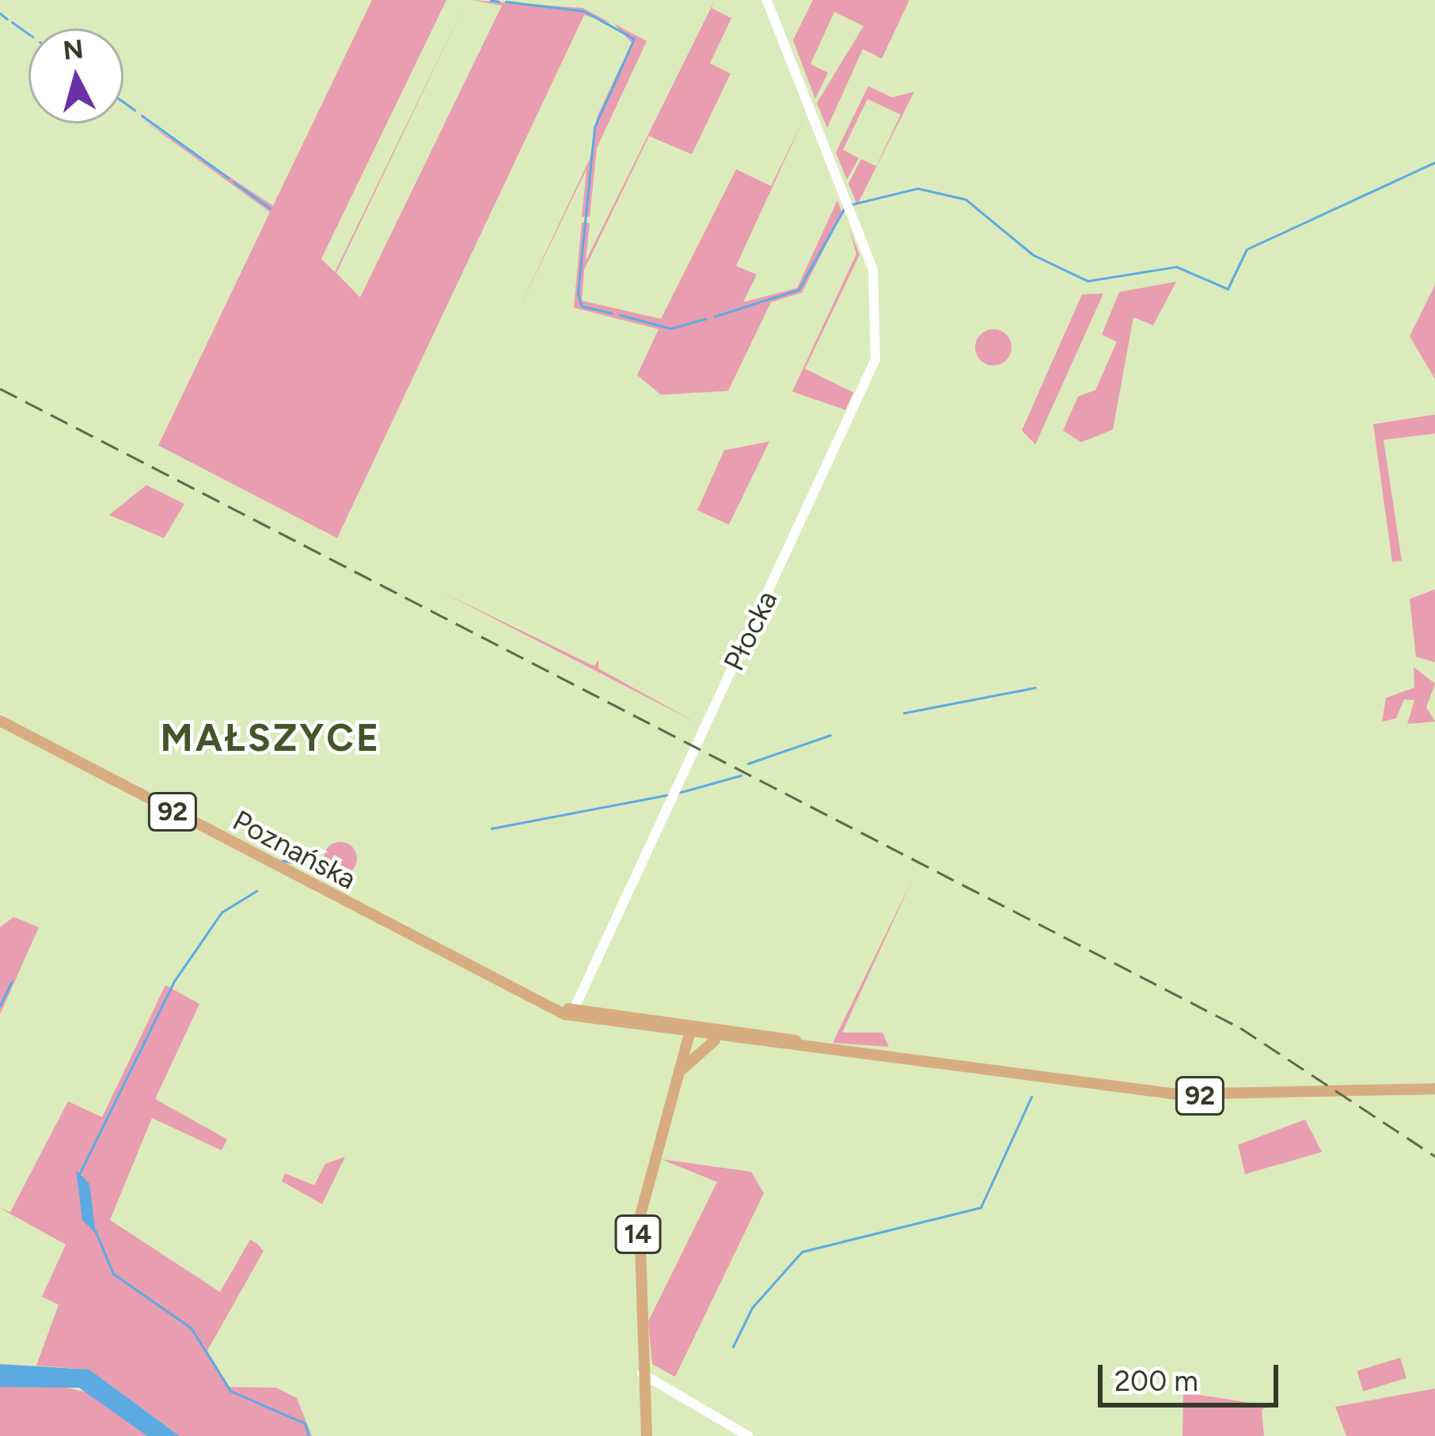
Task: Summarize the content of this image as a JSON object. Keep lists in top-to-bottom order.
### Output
{
  "streets": {
    "main road": [
      "Płocka",
      "92",
      "Poznańska",
      "14"
    ]
  },
  "crossings": [
    ["Płocka", "Poznańska"],
    ["Poznańska", "14"]
  ],
  "districts": ["MAŁSZYCE"],
  "scale_bar": "200 m",
  "north": "top"
}
